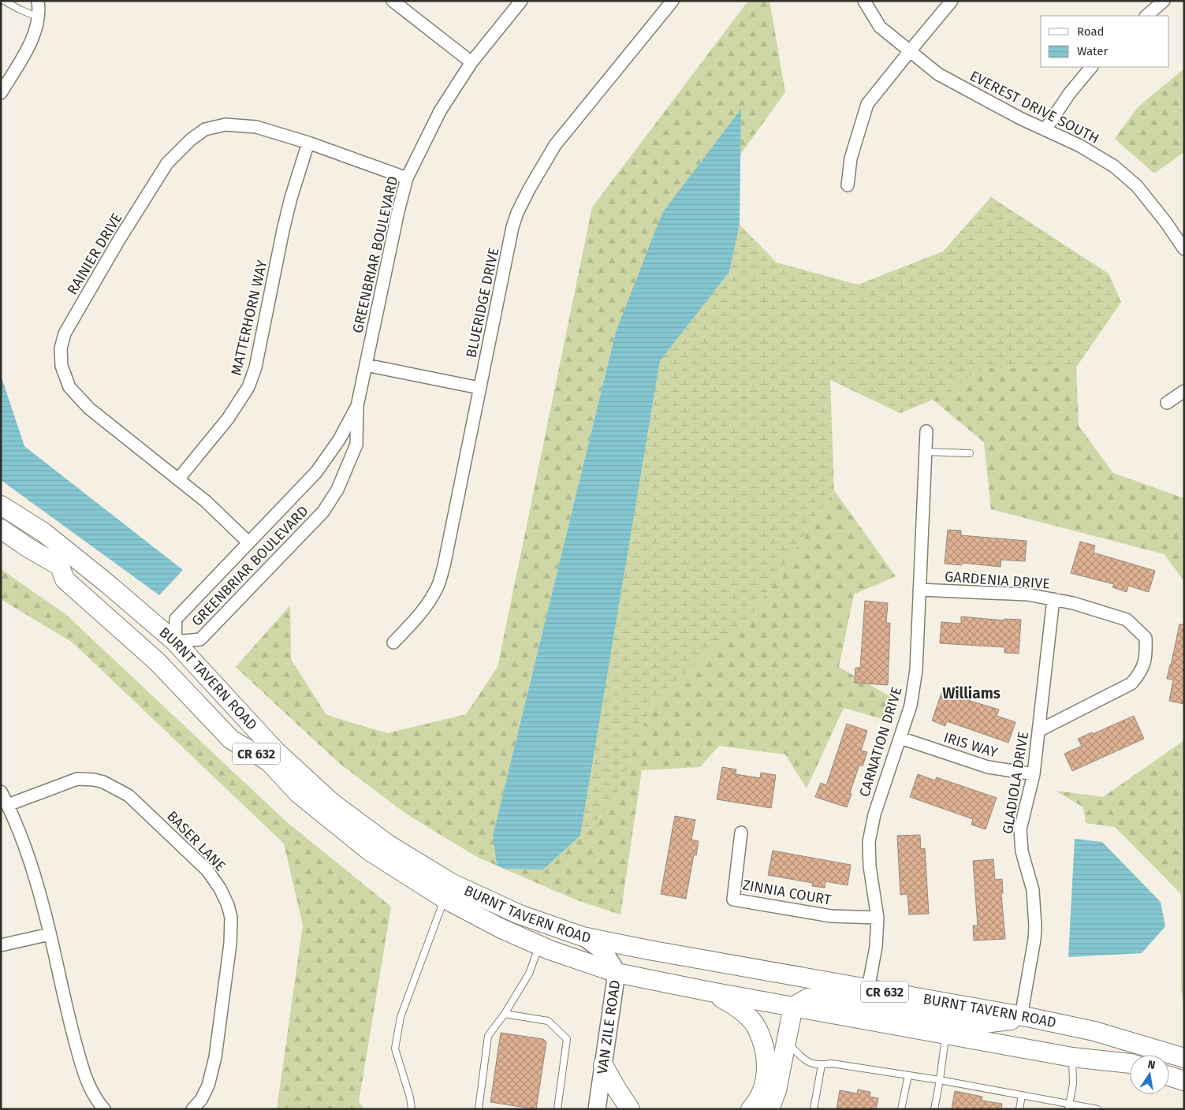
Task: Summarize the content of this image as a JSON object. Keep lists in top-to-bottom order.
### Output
{
  "streets": {
    "main road": ["BURNT TAVERN ROAD", "CR 632"],
    "street": [
      "EVEREST DRIVE SOUTH",
      "RAINIER DRIVE",
      "GREENBRIAR BOULEVARD",
      "BLUERIDGE DRIVE",
      "MATTERHORN WAY",
      "GARDENIA DRIVE",
      "CARNATION DRIVE",
      "IRIS WAY",
      "GLADIOLA DRIVE",
      "BASER LANE",
      "ZINNIA COURT",
      "VAN ZILE ROAD"
    ]
  },
  "crossings": [
    ["RAINIER DRIVE", "GREENBRIAR BOULEVARD"],
    ["RAINIER DRIVE", "MATTERHORN WAY"],
    ["GREENBRIAR BOULEVARD", "BURNT TAVERN ROAD"],
    ["GARDENIA DRIVE", "CARNATION DRIVE"],
    ["GARDENIA DRIVE", "GLADIOLA DRIVE"],
    ["BURNT TAVERN ROAD", "CARNATION DRIVE"],
    ["BURNT TAVERN ROAD", "GLADIOLA DRIVE"],
    ["BURNT TAVERN ROAD", "VAN ZILE ROAD"],
    ["CARNATION DRIVE", "IRIS WAY"],
    ["CARNATION DRIVE", "ZINNIA COURT"],
    ["IRIS WAY", "GLADIOLA DRIVE"]
  ],
  "districts": ["Williams"],
  "legend": ["Road", "Water"],
  "north": "top"
}
